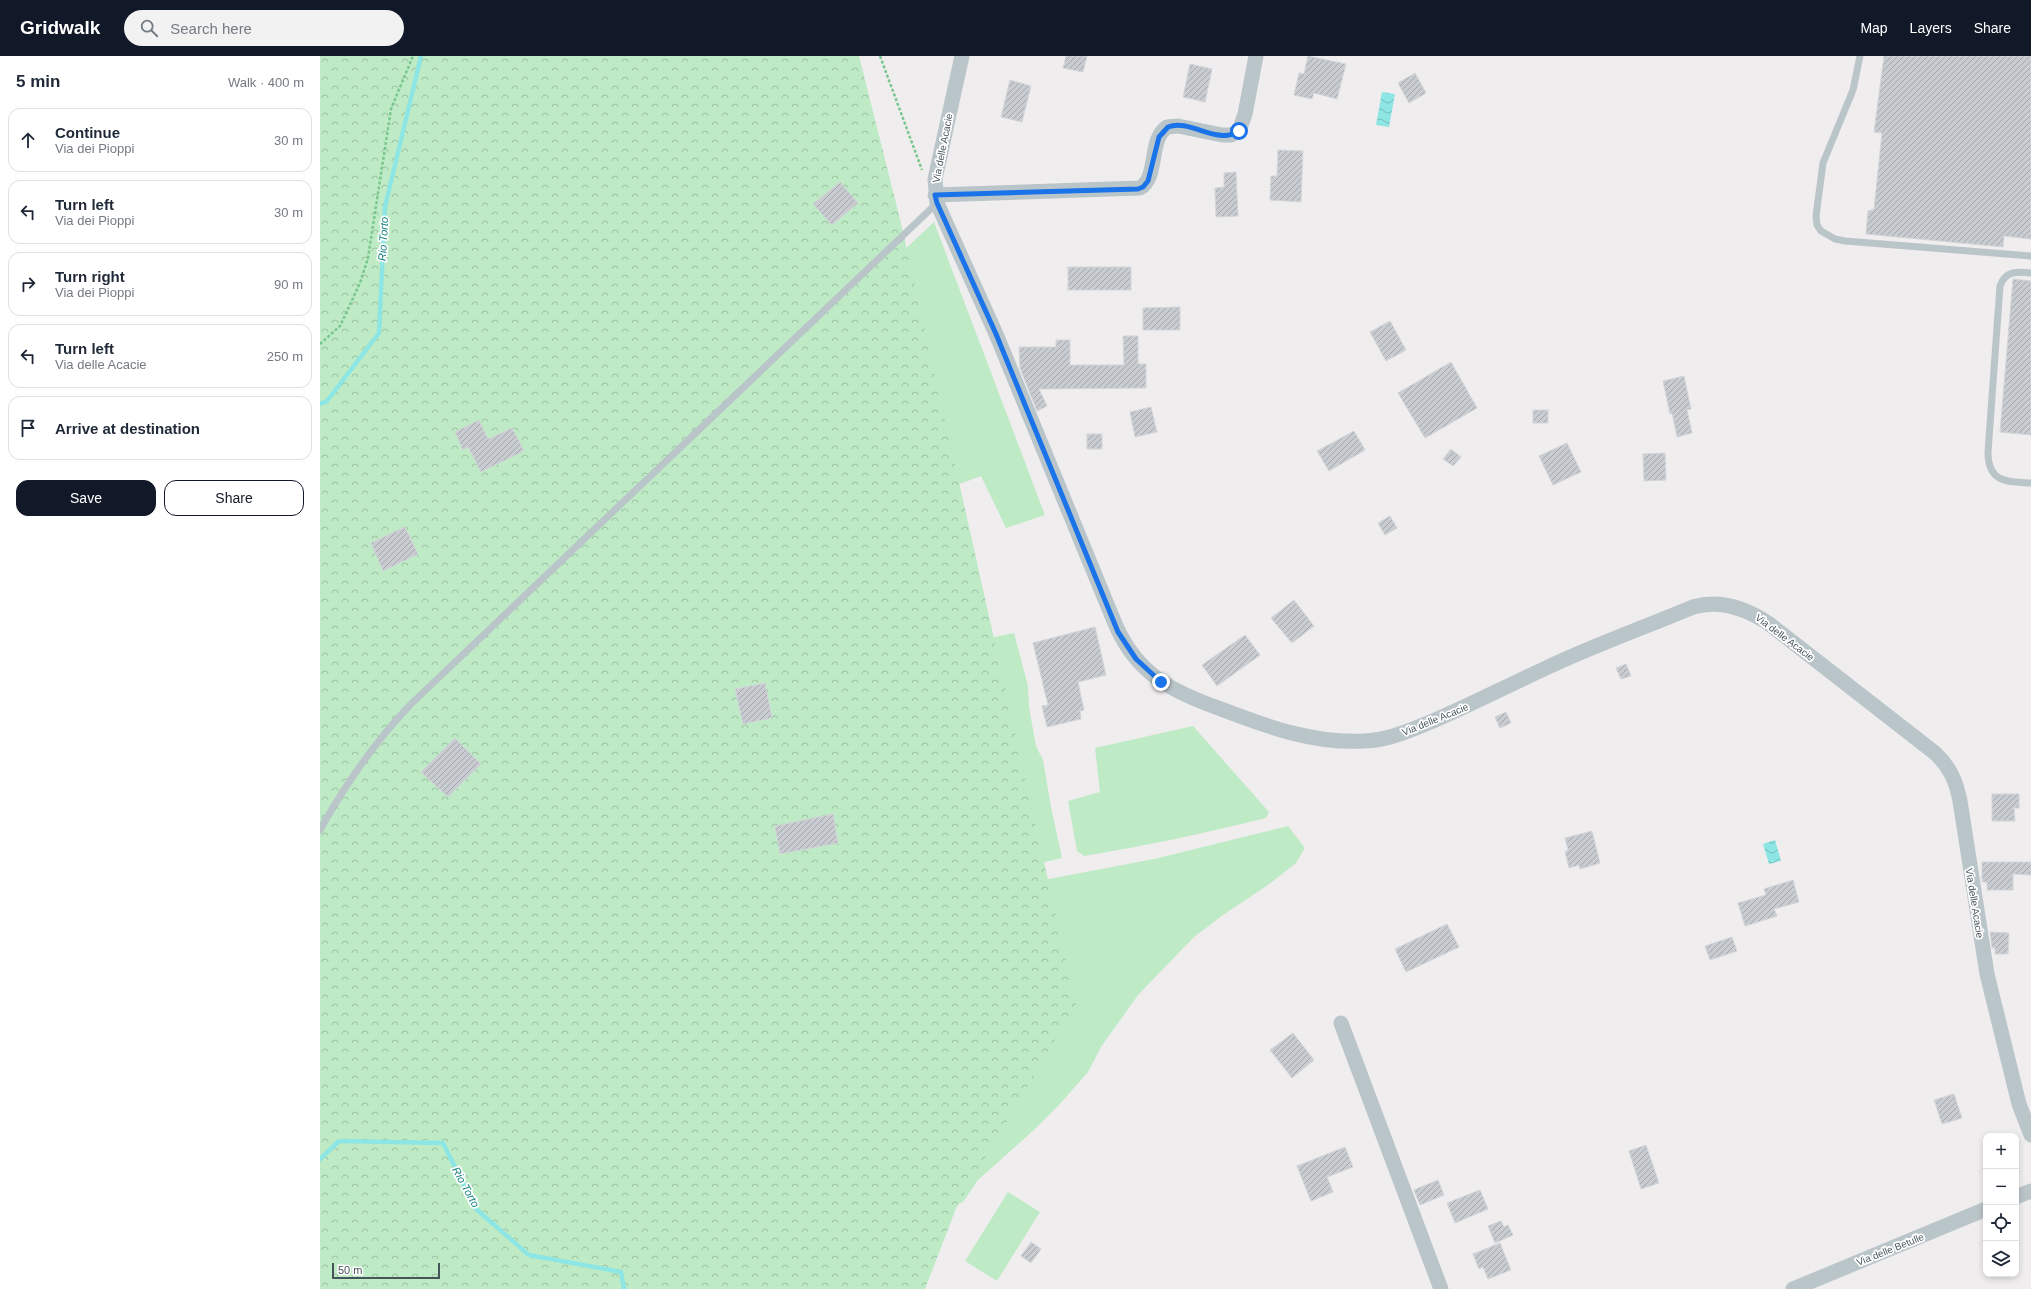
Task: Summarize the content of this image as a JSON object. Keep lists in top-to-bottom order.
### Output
{
  "streets": {
    "street": ["Via delle Acacie", "Via delle Betulle"]
  },
  "water": ["Rio Torto"],
  "scale_bar": "50 m",
  "page": {
    "header": "Gridwalk",
    "search": "Search here",
    "nav": ["Map", "Layers", "Share"],
    "heading": ["5 min", "Walk · 400 m"],
    "list": [
      ["Continue", "Via dei Pioppi", "30 m"],
      ["Turn left", "Via dei Pioppi", "30 m"],
      ["Turn right", "Via dei Pioppi", "90 m"],
      ["Turn left", "Via delle Acacie", "250 m"],
      "Arrive at destination"
    ],
    "buttons": ["Save", "Share"],
    "map_buttons": ["+", "−"],
    "scale": "50 m"
  }
}
